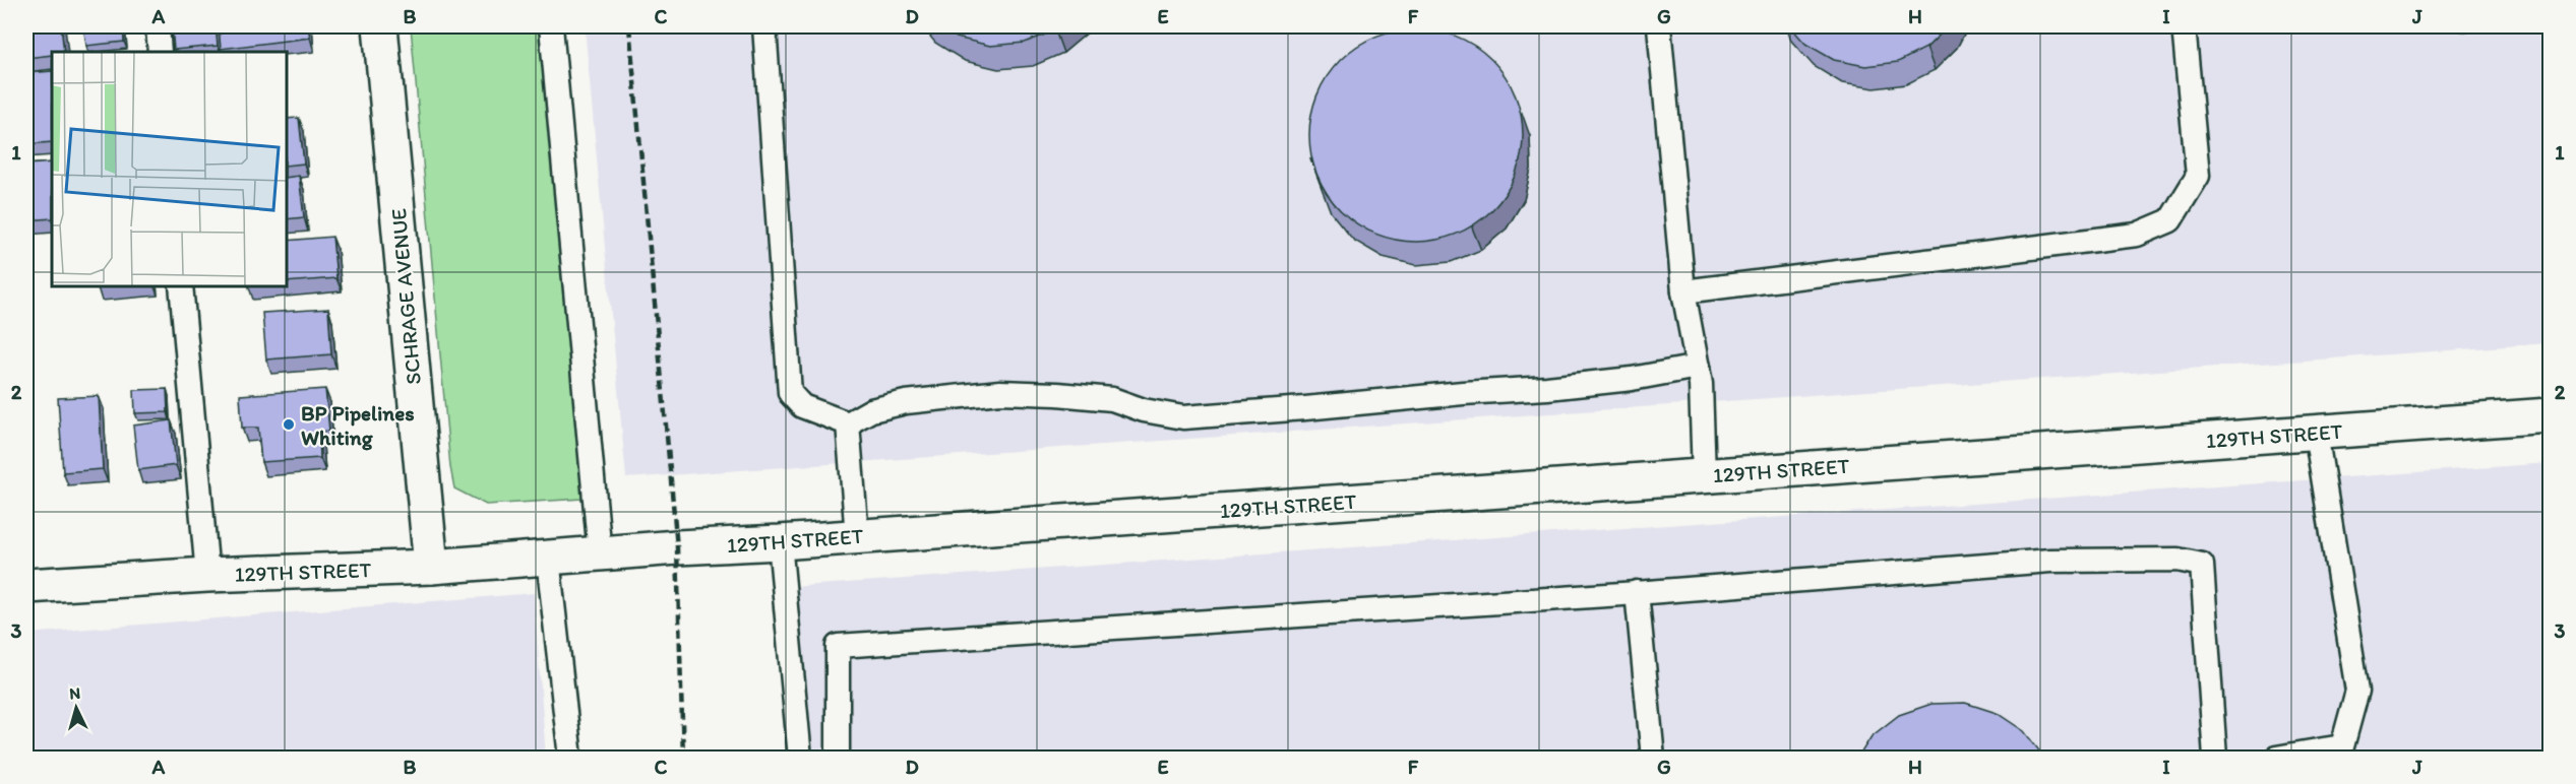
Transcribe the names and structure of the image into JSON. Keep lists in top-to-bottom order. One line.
{"streets":{"main road":["SCHRAGE AVENUE","129TH STREET"]},"crossings":[["SCHRAGE AVENUE","129TH STREET"]],"places":["BP Pipelines Whiting"],"north":"top","grid":{"columns":["A","B","C","D","E","F","G","H","I","J"],"rows":["1","2","3"]}}
